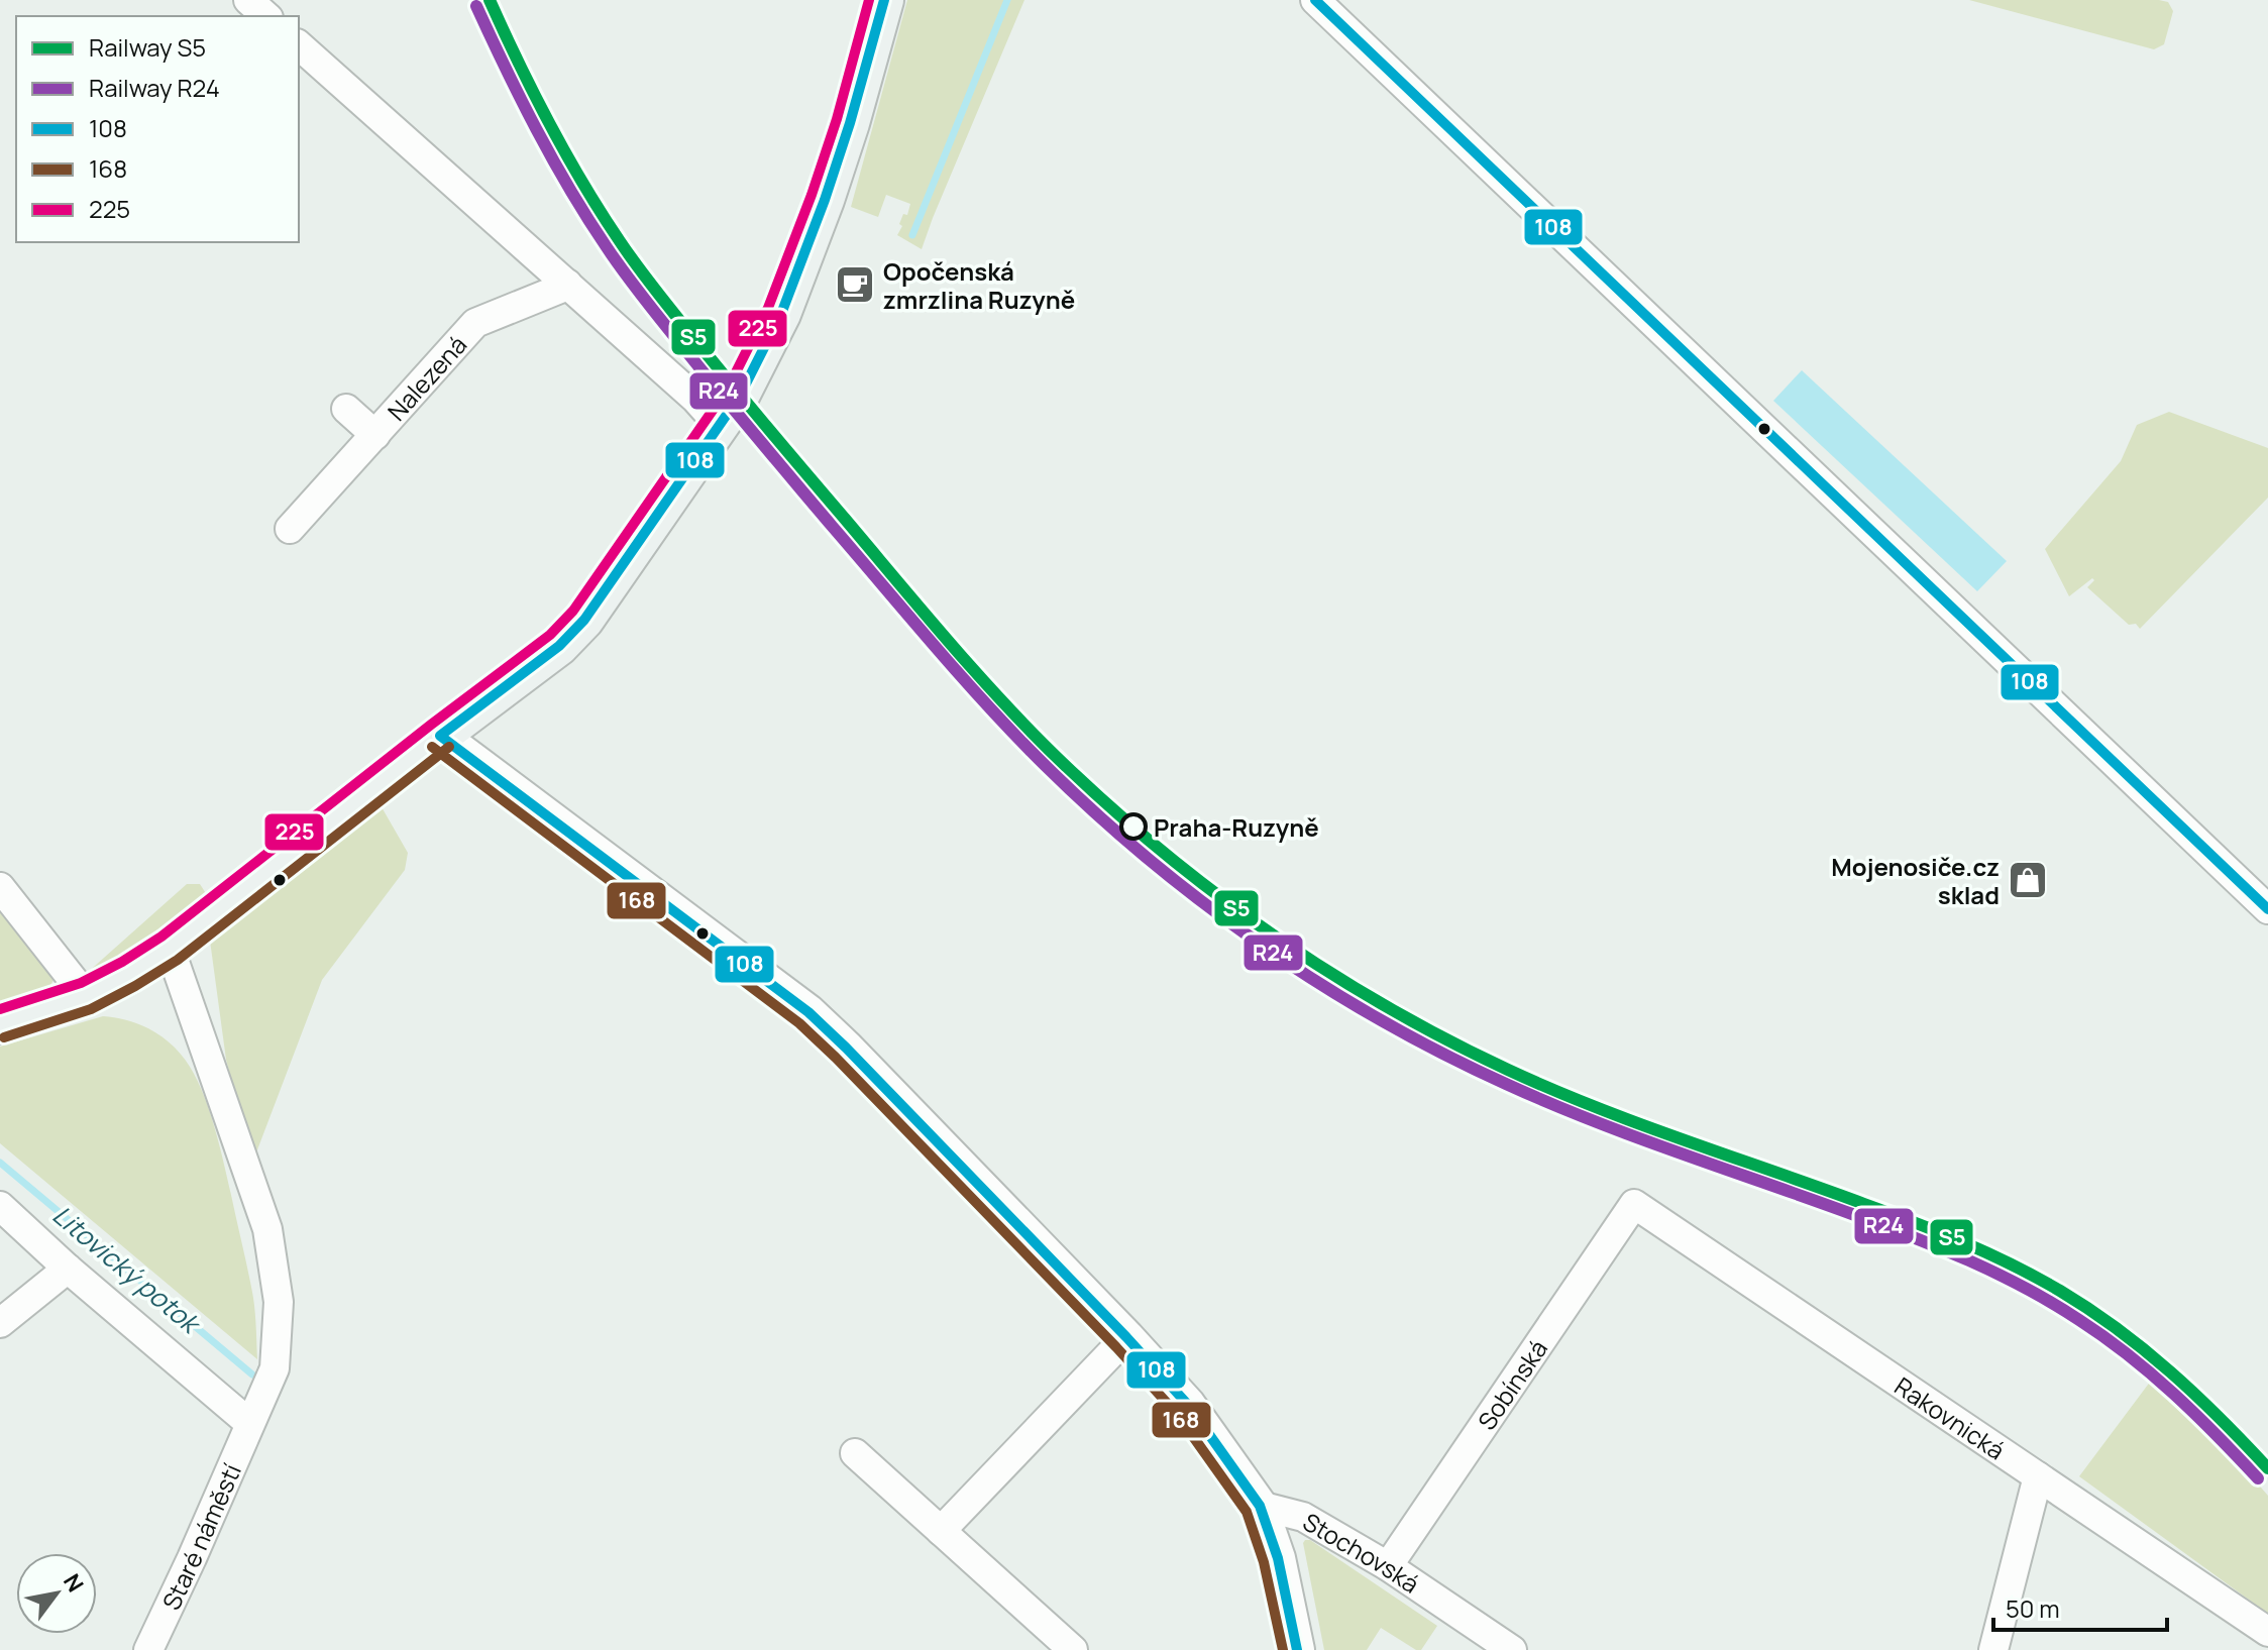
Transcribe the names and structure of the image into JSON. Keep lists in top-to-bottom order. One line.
{"streets":{"street":["Nalezená","Sobínská","Rakovnická","Staré náměstí","Stochovská"]},"crossings":[["Sobínská","Rakovnická"],["Sobínská","Stochovská"]],"water":["Litovický potok"],"places":{"cafe":["Opočenská zmrzlina Ruzyně"],"other":["Praha-Ruzyně"],"shop":["Mojenosiče.cz sklad"]},"lines":["rail line S5","transit line 108","transit line 225","rail line R24","transit line 168"],"legend":["Railway S5","Railway R24","108","168","225"],"scale_bar":"50 m","north":"top right"}
